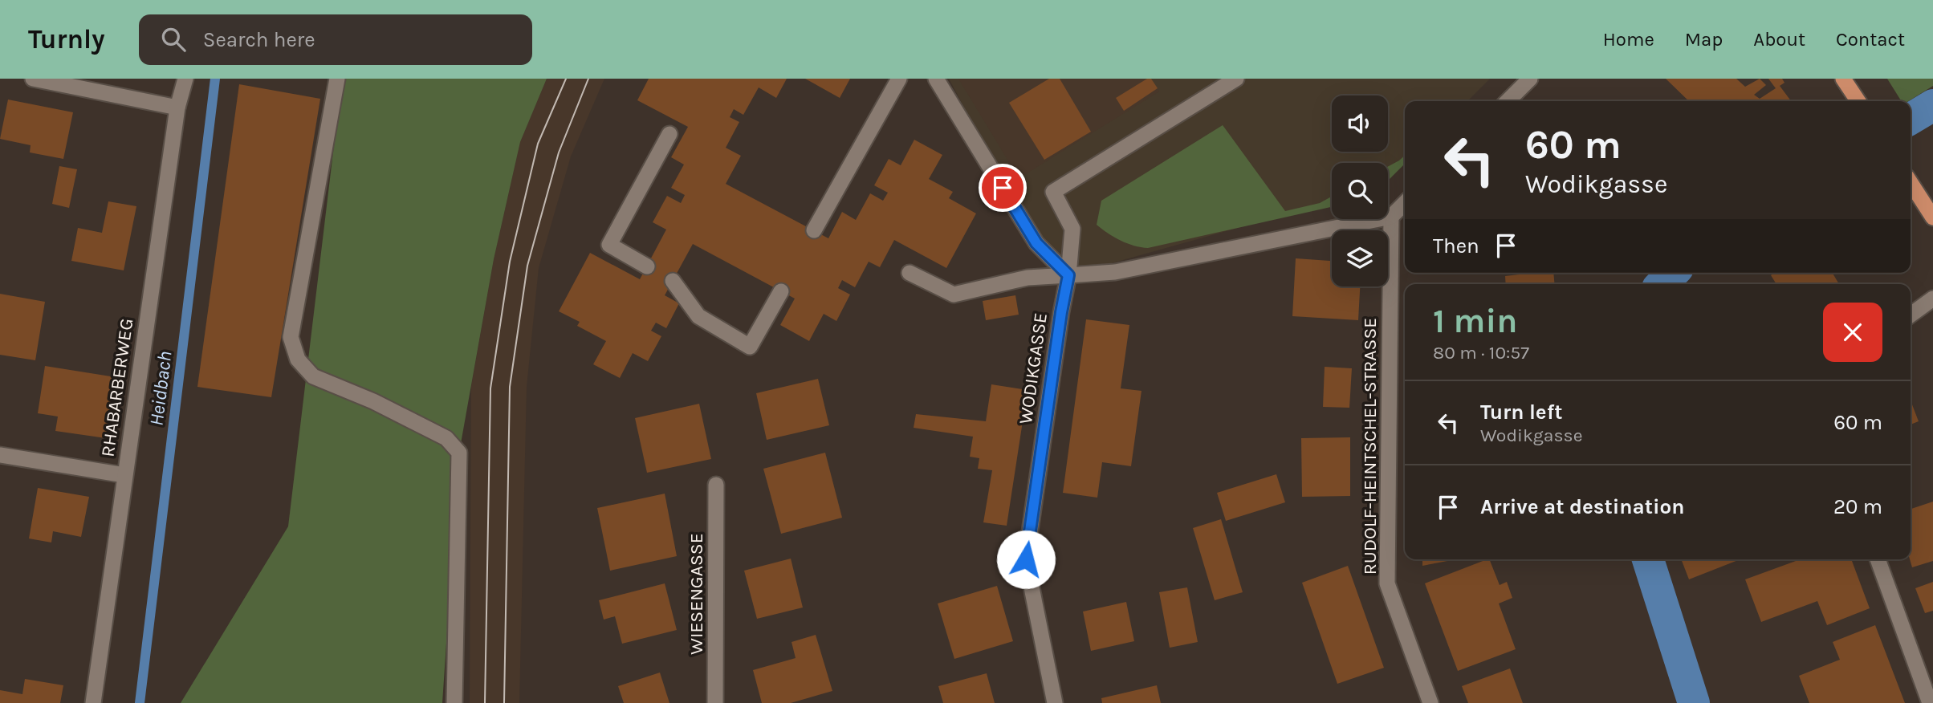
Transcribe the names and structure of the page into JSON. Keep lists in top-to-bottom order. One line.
{"streets":{"street":["WODIKGASSE","RHABARBERWEG","RUDOLF-HEINTSCHEL-STRASSE","WIESENGASSE"]},"water":["Heidbach"],"page":{"header":"Turnly","search":"Search here","nav":["Home","Map","About","Contact"],"turn":["60 m","Wodikgasse"],"then":"Then","heading":["1 min","80 m · 10:57"],"list":[{"name":"Turn left","note":"Wodikgasse","value":"60 m"},{"name":"Arrive at destination","value":"20 m"}]}}
